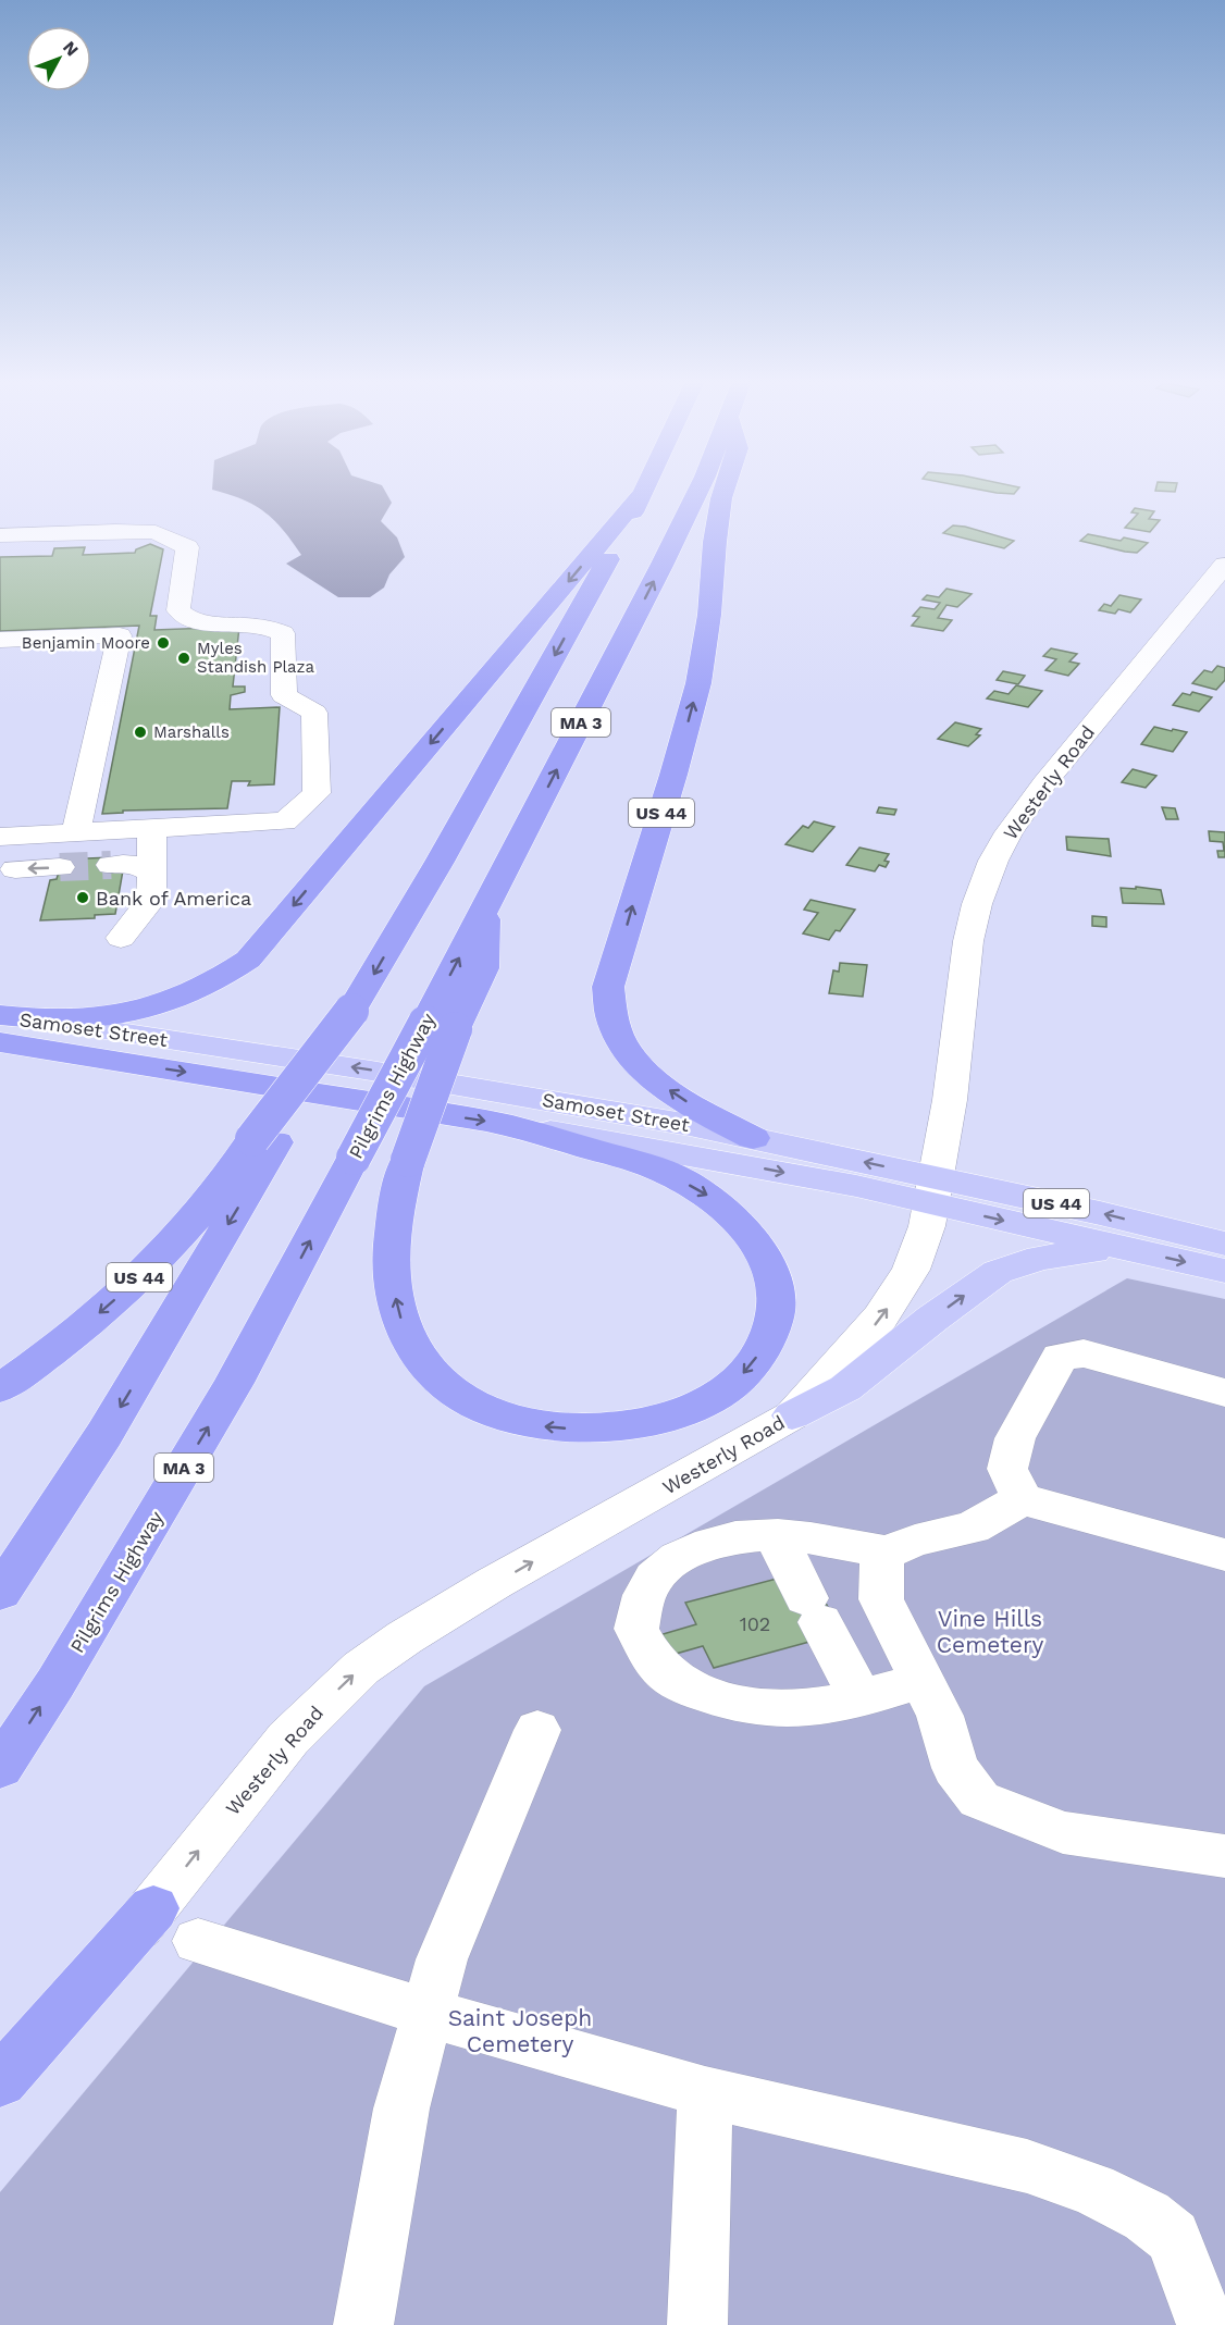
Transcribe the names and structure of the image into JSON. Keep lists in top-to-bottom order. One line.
{"streets":{"highway":["MA 3","US 44","Samoset Street","Pilgrims Highway"],"street":["Westerly Road"]},"crossings":[["MA 3","Pilgrims Highway"],["Westerly Road","Samoset Street"],["US 44","Samoset Street"]],"one_way":["Westerly Road"],"parks":["Vine Hills Cemetery","Saint Joseph Cemetery"],"places":["Benjamin Moore","Myles Standish Plaza","Marshalls","Bank of America"],"house_numbers":["102"],"north":"top right"}
